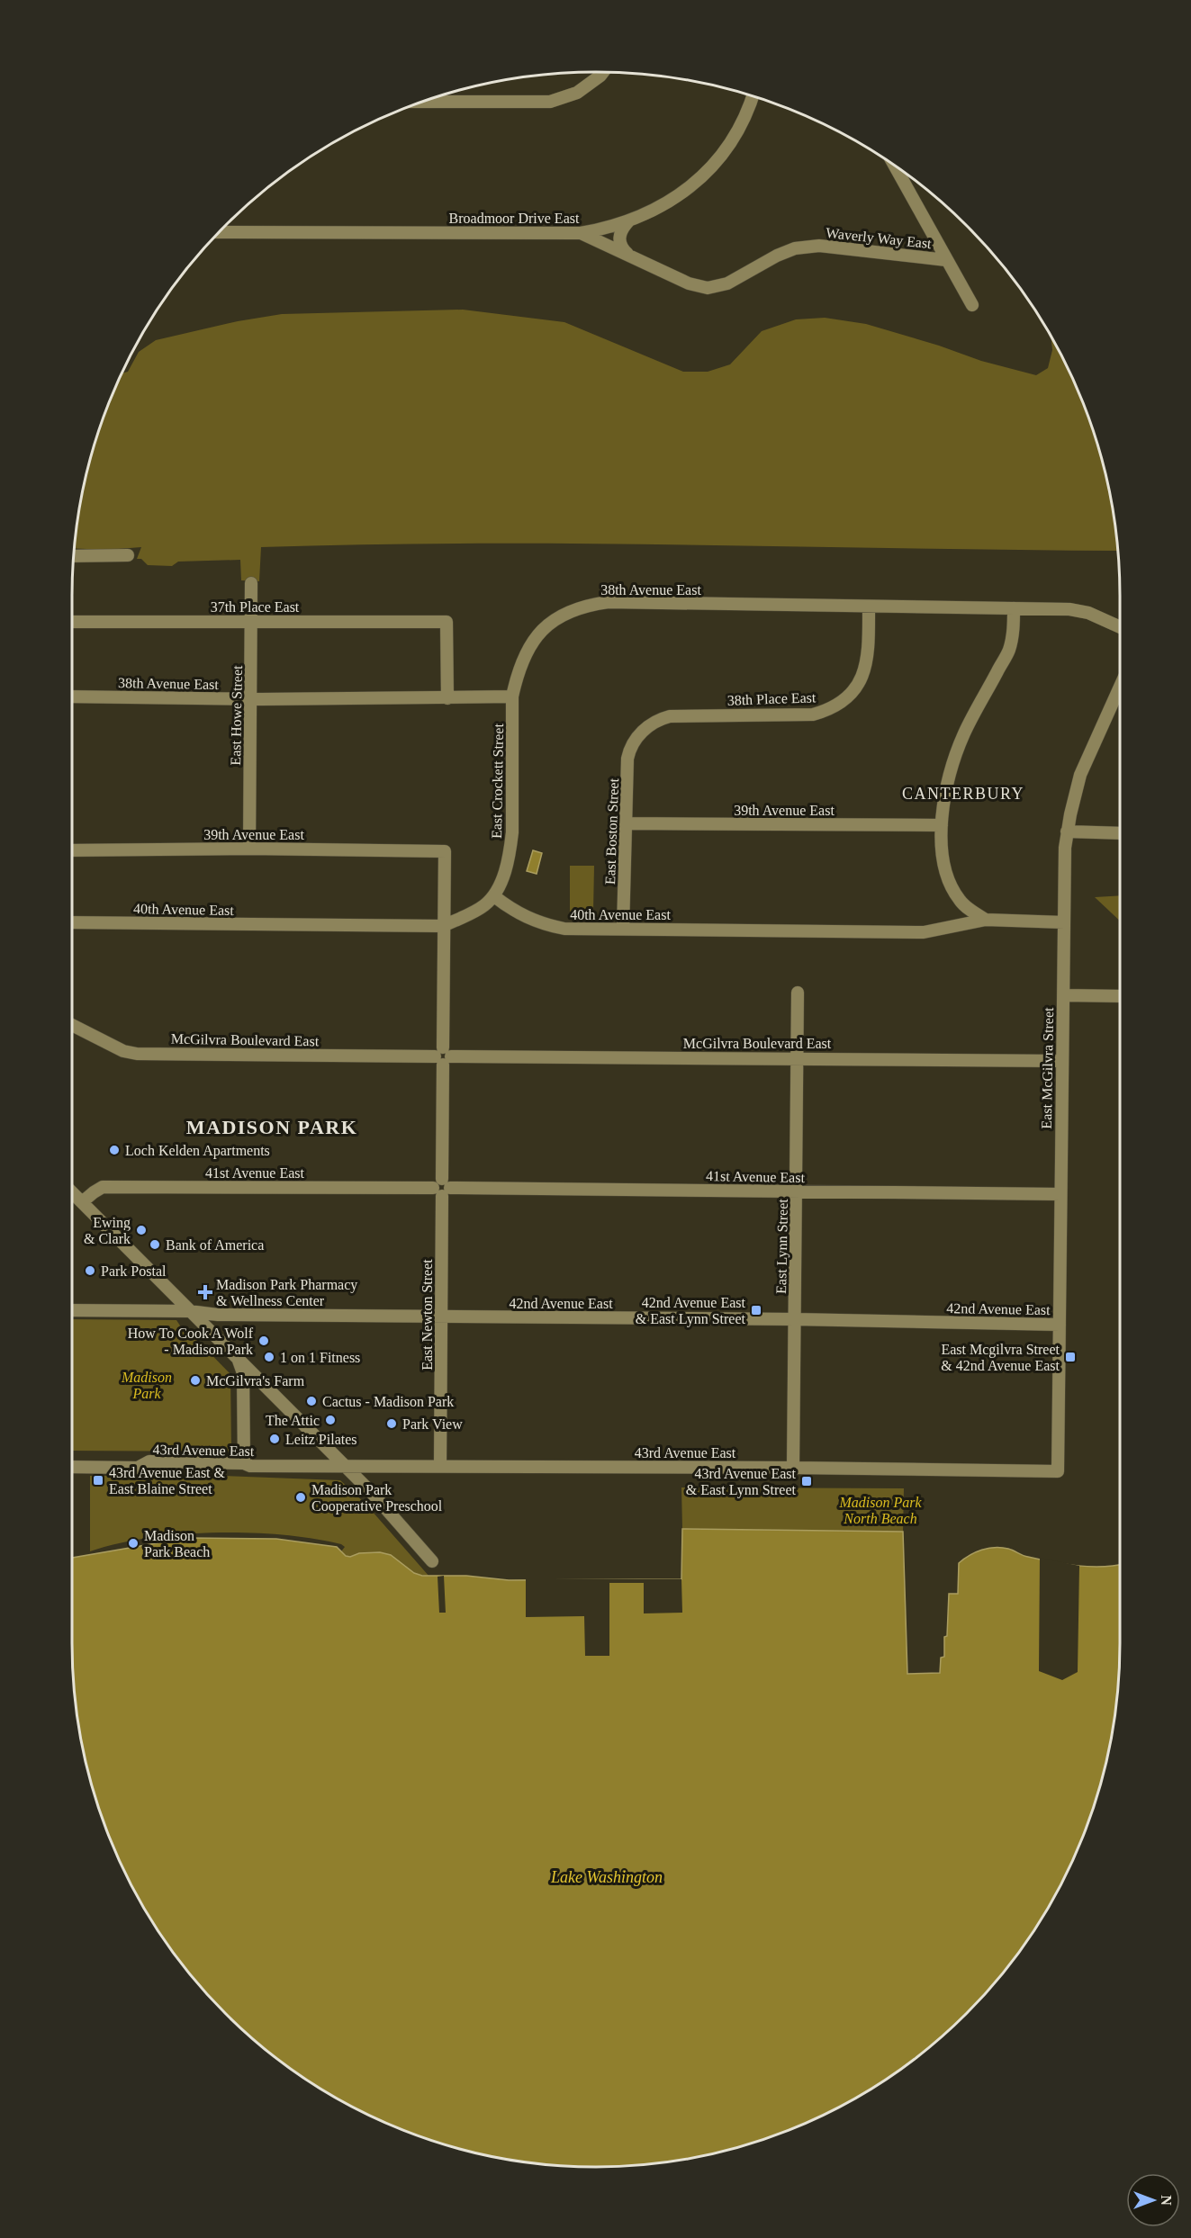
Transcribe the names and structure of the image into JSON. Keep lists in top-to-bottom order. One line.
{"streets":{"street":["Broadmoor Drive East","Waverly Way East","38th Avenue East","37th Place East","38th Place East","East Howe Street","East Crockett Street","39th Avenue East","East Boston Street","40th Avenue East","McGilvra Boulevard East","East McGilvra Street","41st Avenue East","East Lynn Street","42nd Avenue East","East Newton Street","43rd Avenue East"]},"crossings":[["Broadmoor Drive East","Waverly Way East"],["38th Avenue East","37th Place East"],["38th Avenue East","38th Place East"],["38th Avenue East","East Howe Street"],["38th Avenue East","East Crockett Street"],["37th Place East","East Howe Street"],["38th Place East","East Boston Street"],["East Howe Street","39th Avenue East"],["East Crockett Street","40th Avenue East"],["39th Avenue East","East Boston Street"],["39th Avenue East","East Newton Street"],["East Boston Street","40th Avenue East"],["40th Avenue East","East McGilvra Street"],["40th Avenue East","East Newton Street"],["McGilvra Boulevard East","East McGilvra Street"],["McGilvra Boulevard East","East Lynn Street"],["McGilvra Boulevard East","East Newton Street"],["East McGilvra Street","41st Avenue East"],["East McGilvra Street","42nd Avenue East"],["East McGilvra Street","43rd Avenue East"],["41st Avenue East","East Lynn Street"],["41st Avenue East","East Newton Street"],["East Lynn Street","42nd Avenue East"],["East Lynn Street","43rd Avenue East"],["42nd Avenue East","East Newton Street"],["East Newton Street","43rd Avenue East"]],"districts":["CANTERBURY","MADISON PARK"],"water":["Lake Washington"],"parks":["Madison Park","Madison Park North Beach"],"places":{"other":["Loch Kelden Apartments","Ewing & Clark","Bank of America","Park Postal","How To Cook A Wolf - Madison Park","1 on 1 Fitness","McGilvra's Farm","Cactus - Madison Park","The Attic","Park View","Leitz Pilates","Madison Park Cooperative Preschool","Madison Park Beach"],"health":["Madison Park Pharmacy & Wellness Center"],"transit":["42nd Avenue East & East Lynn Street","East Mcgilvra Street & 42nd Avenue East","43rd Avenue East & East Blaine Street","43rd Avenue East & East Lynn Street"]},"north":"right"}
